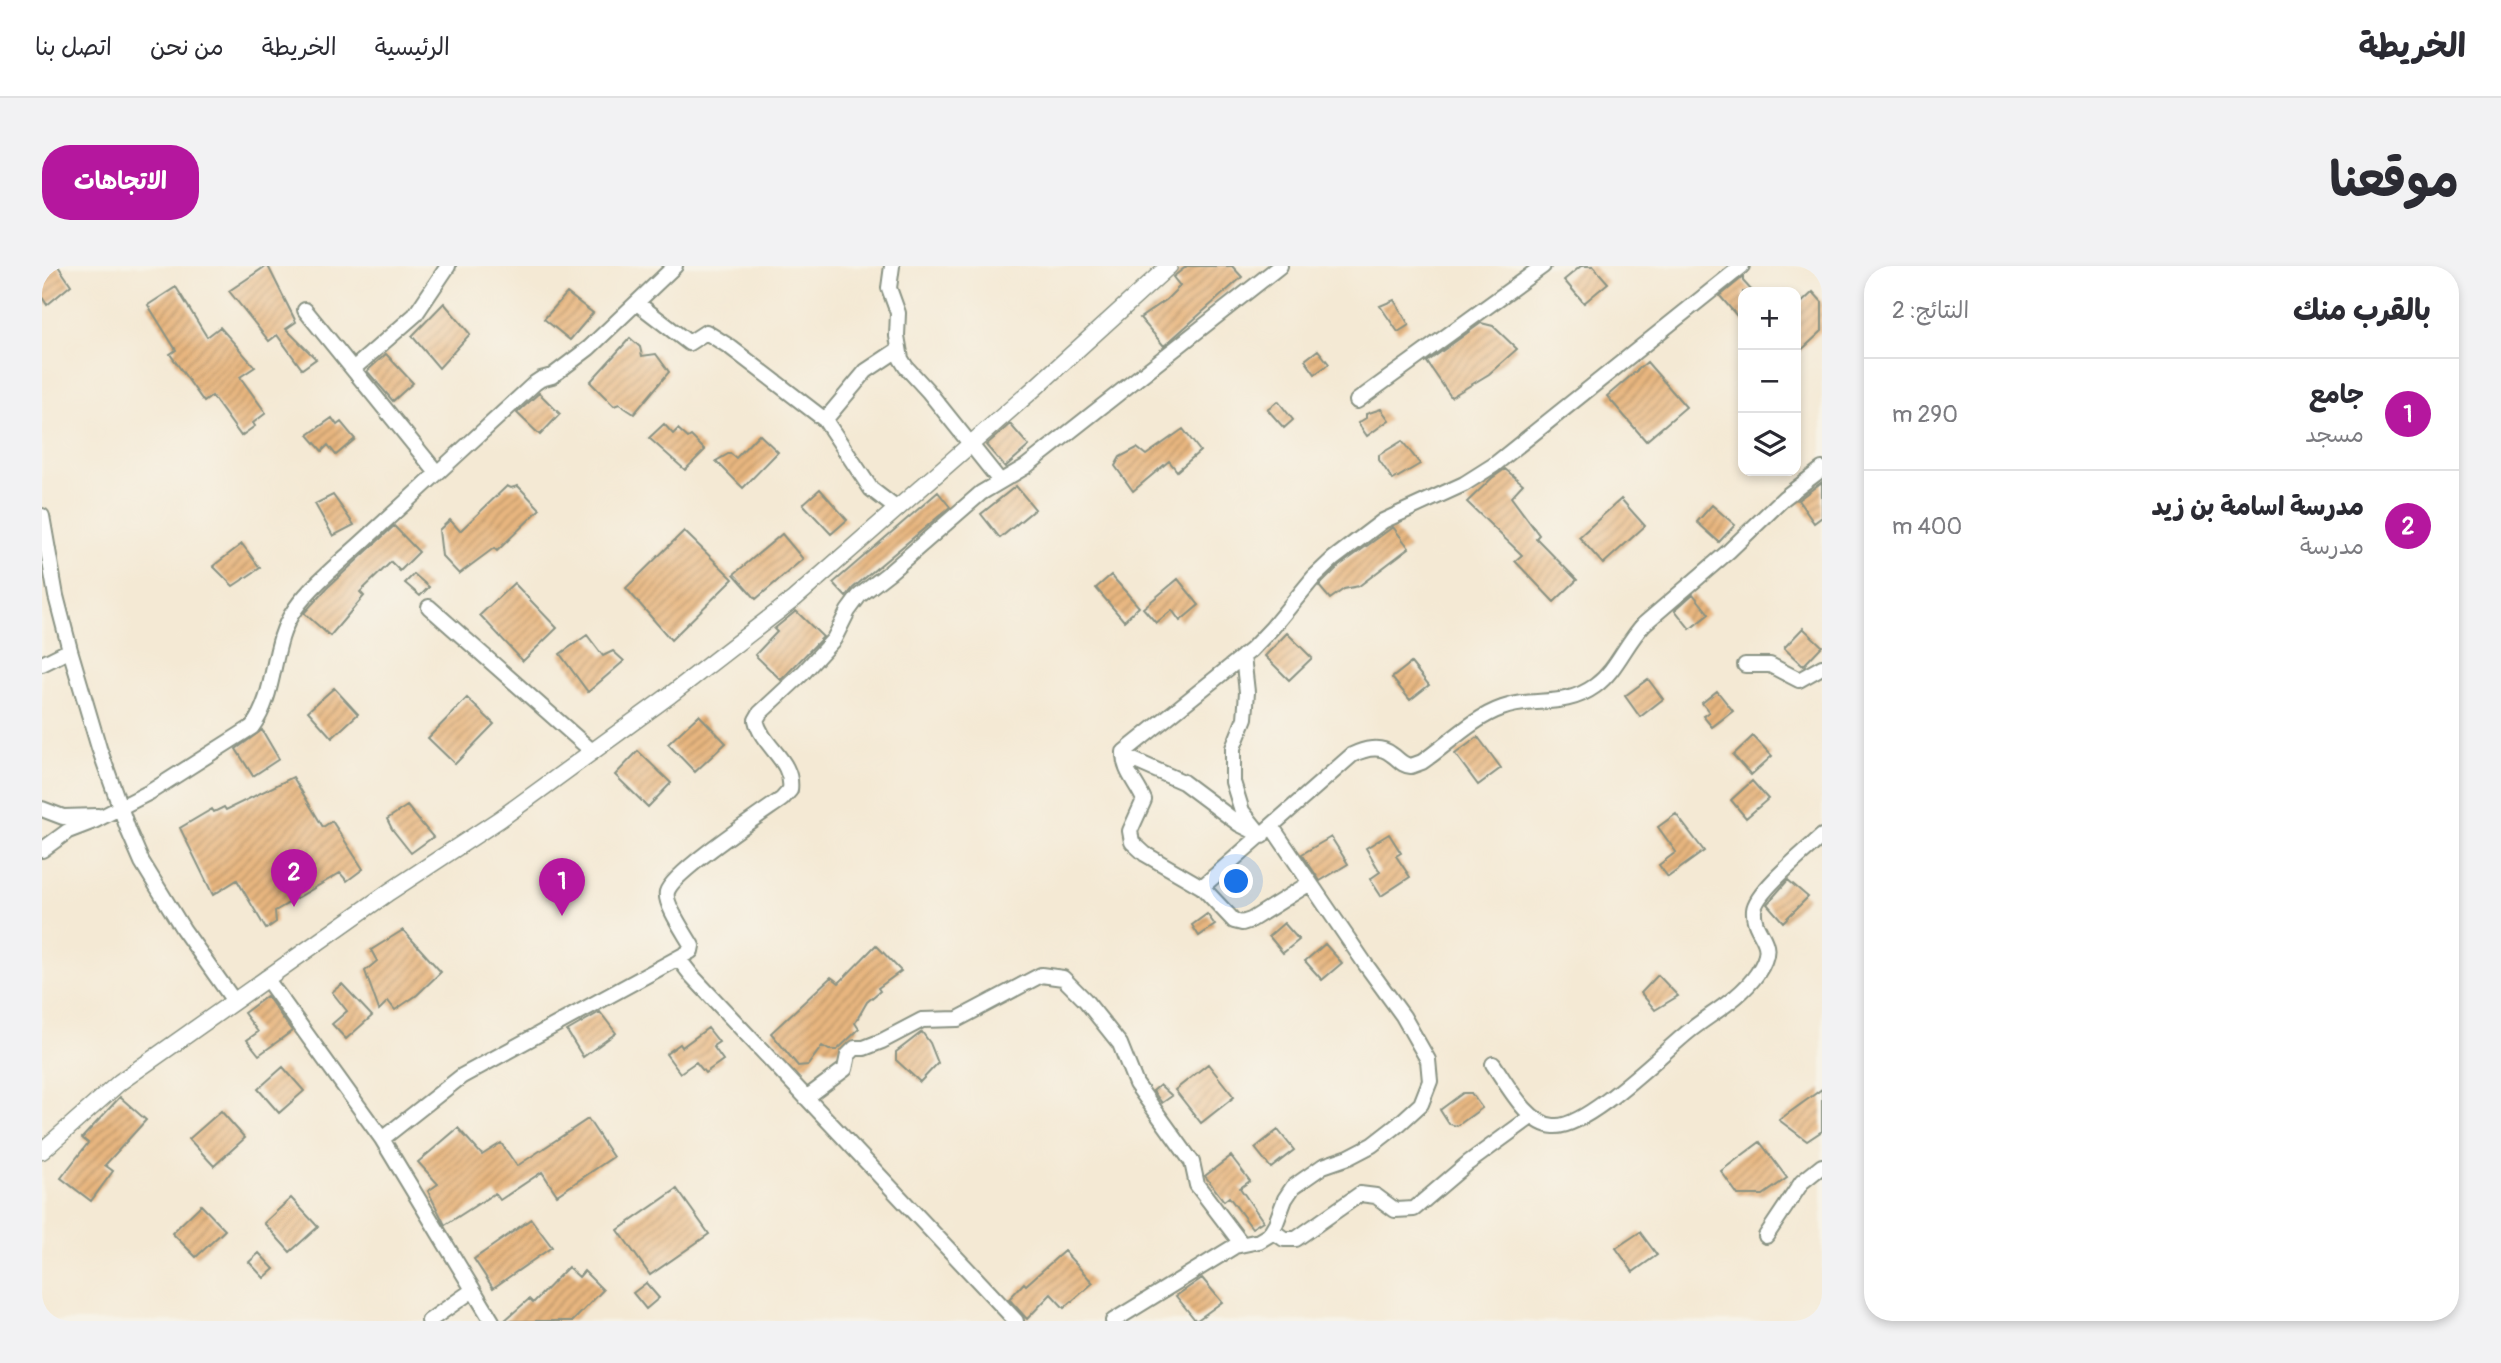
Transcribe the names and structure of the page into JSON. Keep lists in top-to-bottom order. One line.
{"page":{"header":"الخريطة","nav":["الرئيسية","الخريطة","من نحن","اتصل بنا"],"title":"موقعنا","buttons":"الاتجاهات","heading":["بالقرب منك","النتائج: 2"],"map_buttons":["+","−"],"list":[{"mark":"1","name":"جامع","note":"مسجد","value":"290 m"},{"mark":"2","name":"مدرسة اسامة بن زيد","note":"مدرسة","value":"400 m"}],"pins":["2","1"]}}
